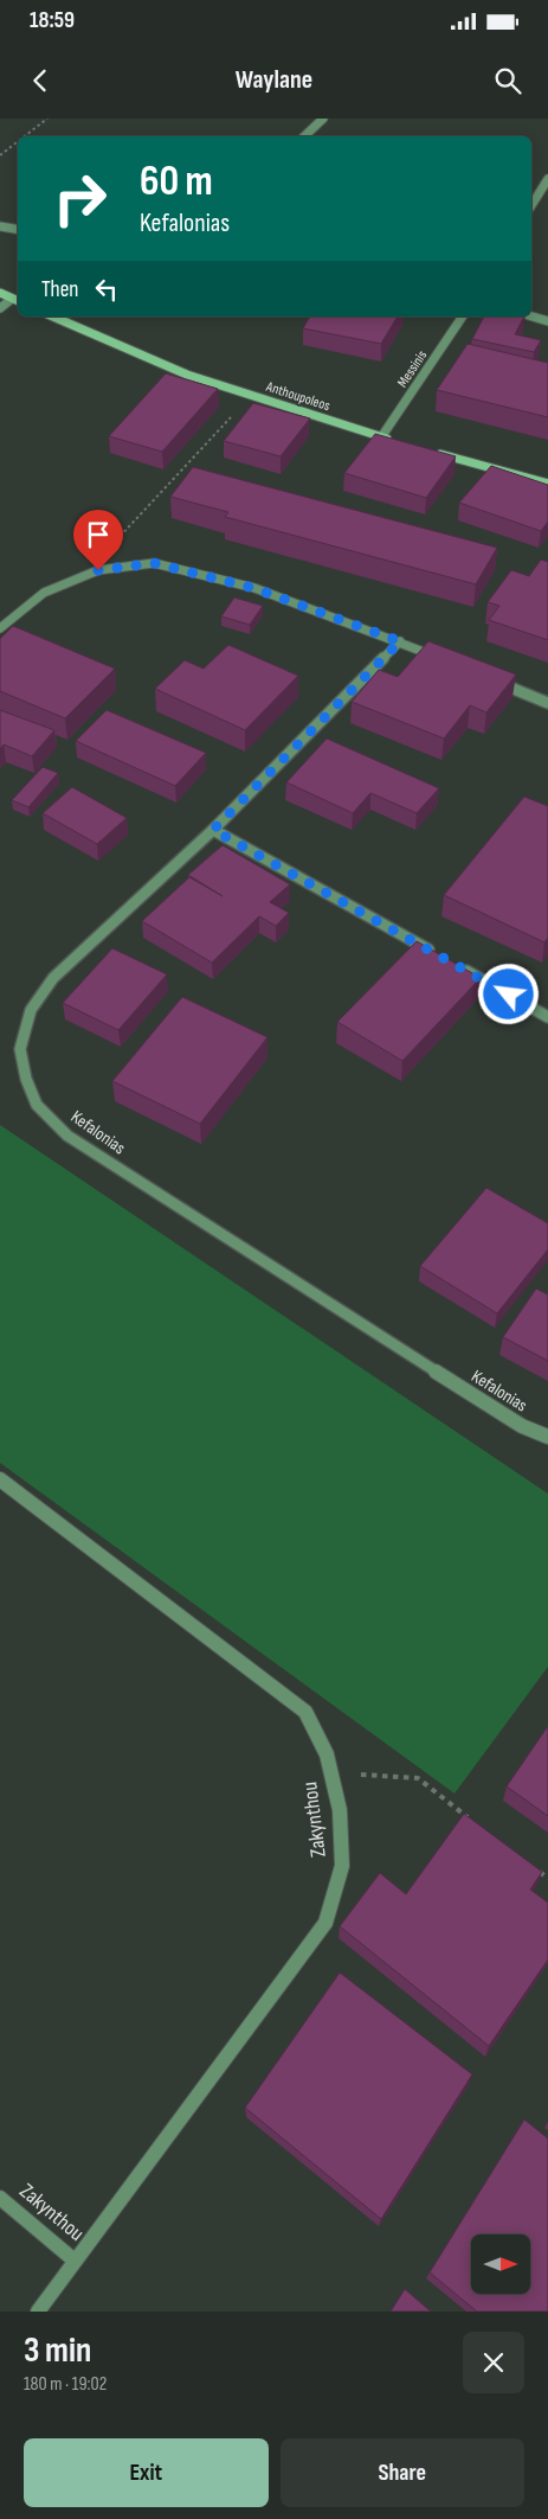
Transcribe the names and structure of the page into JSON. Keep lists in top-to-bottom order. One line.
{"streets":{"street":["Messinis","Anthoupoleos","Kefalonias","Zakynthou"]},"crossings":[["Messinis","Anthoupoleos"]],"north":"right","page":{"status":"18:59","header":"Waylane","turn":["60 m","Kefalonias"],"then":"Then","heading":["3 min","180 m · 19:02"],"buttons":["Exit","Share"]}}
